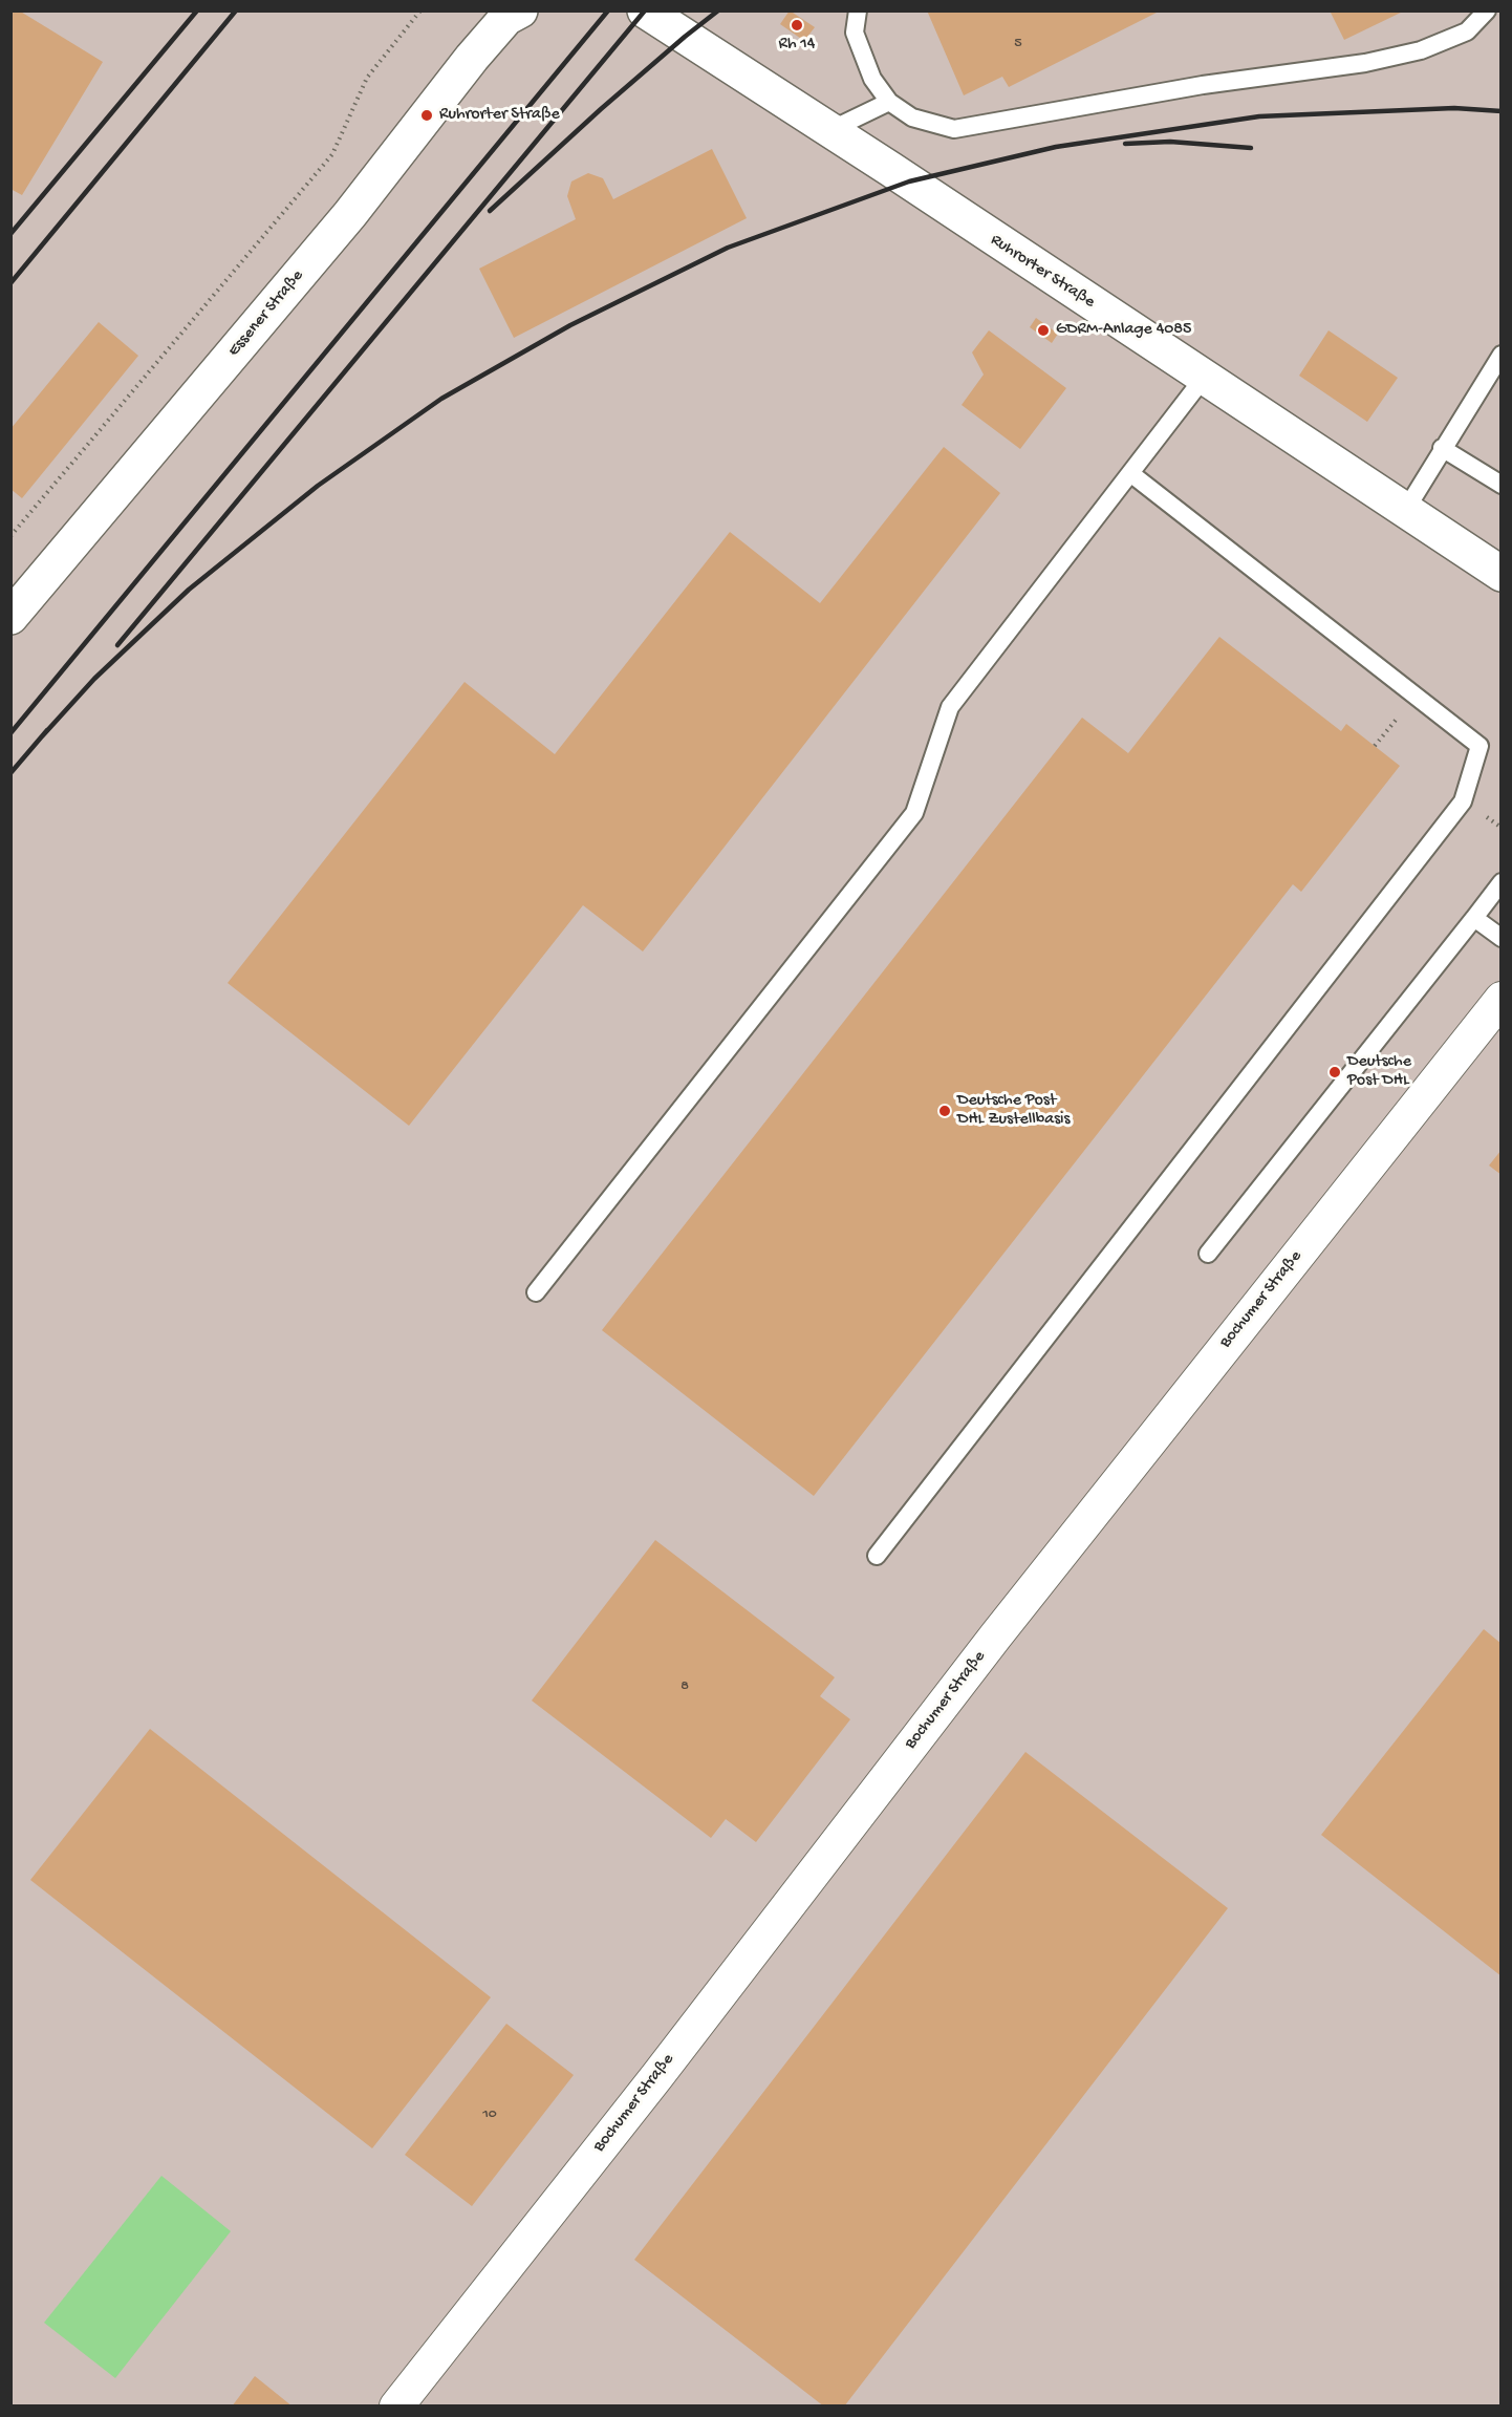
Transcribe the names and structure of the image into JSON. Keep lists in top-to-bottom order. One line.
{"streets":{"street":["Ruhrorter Straße","Essener Straße","Bochumer Straße"]},"places":["Rh 14","Ruhrorter Straße","GDRM-Anlage 4085","Deutsche Post DHL","Deutsche Post DHL Zustellbasis"],"house_numbers":["5","8","10"]}
